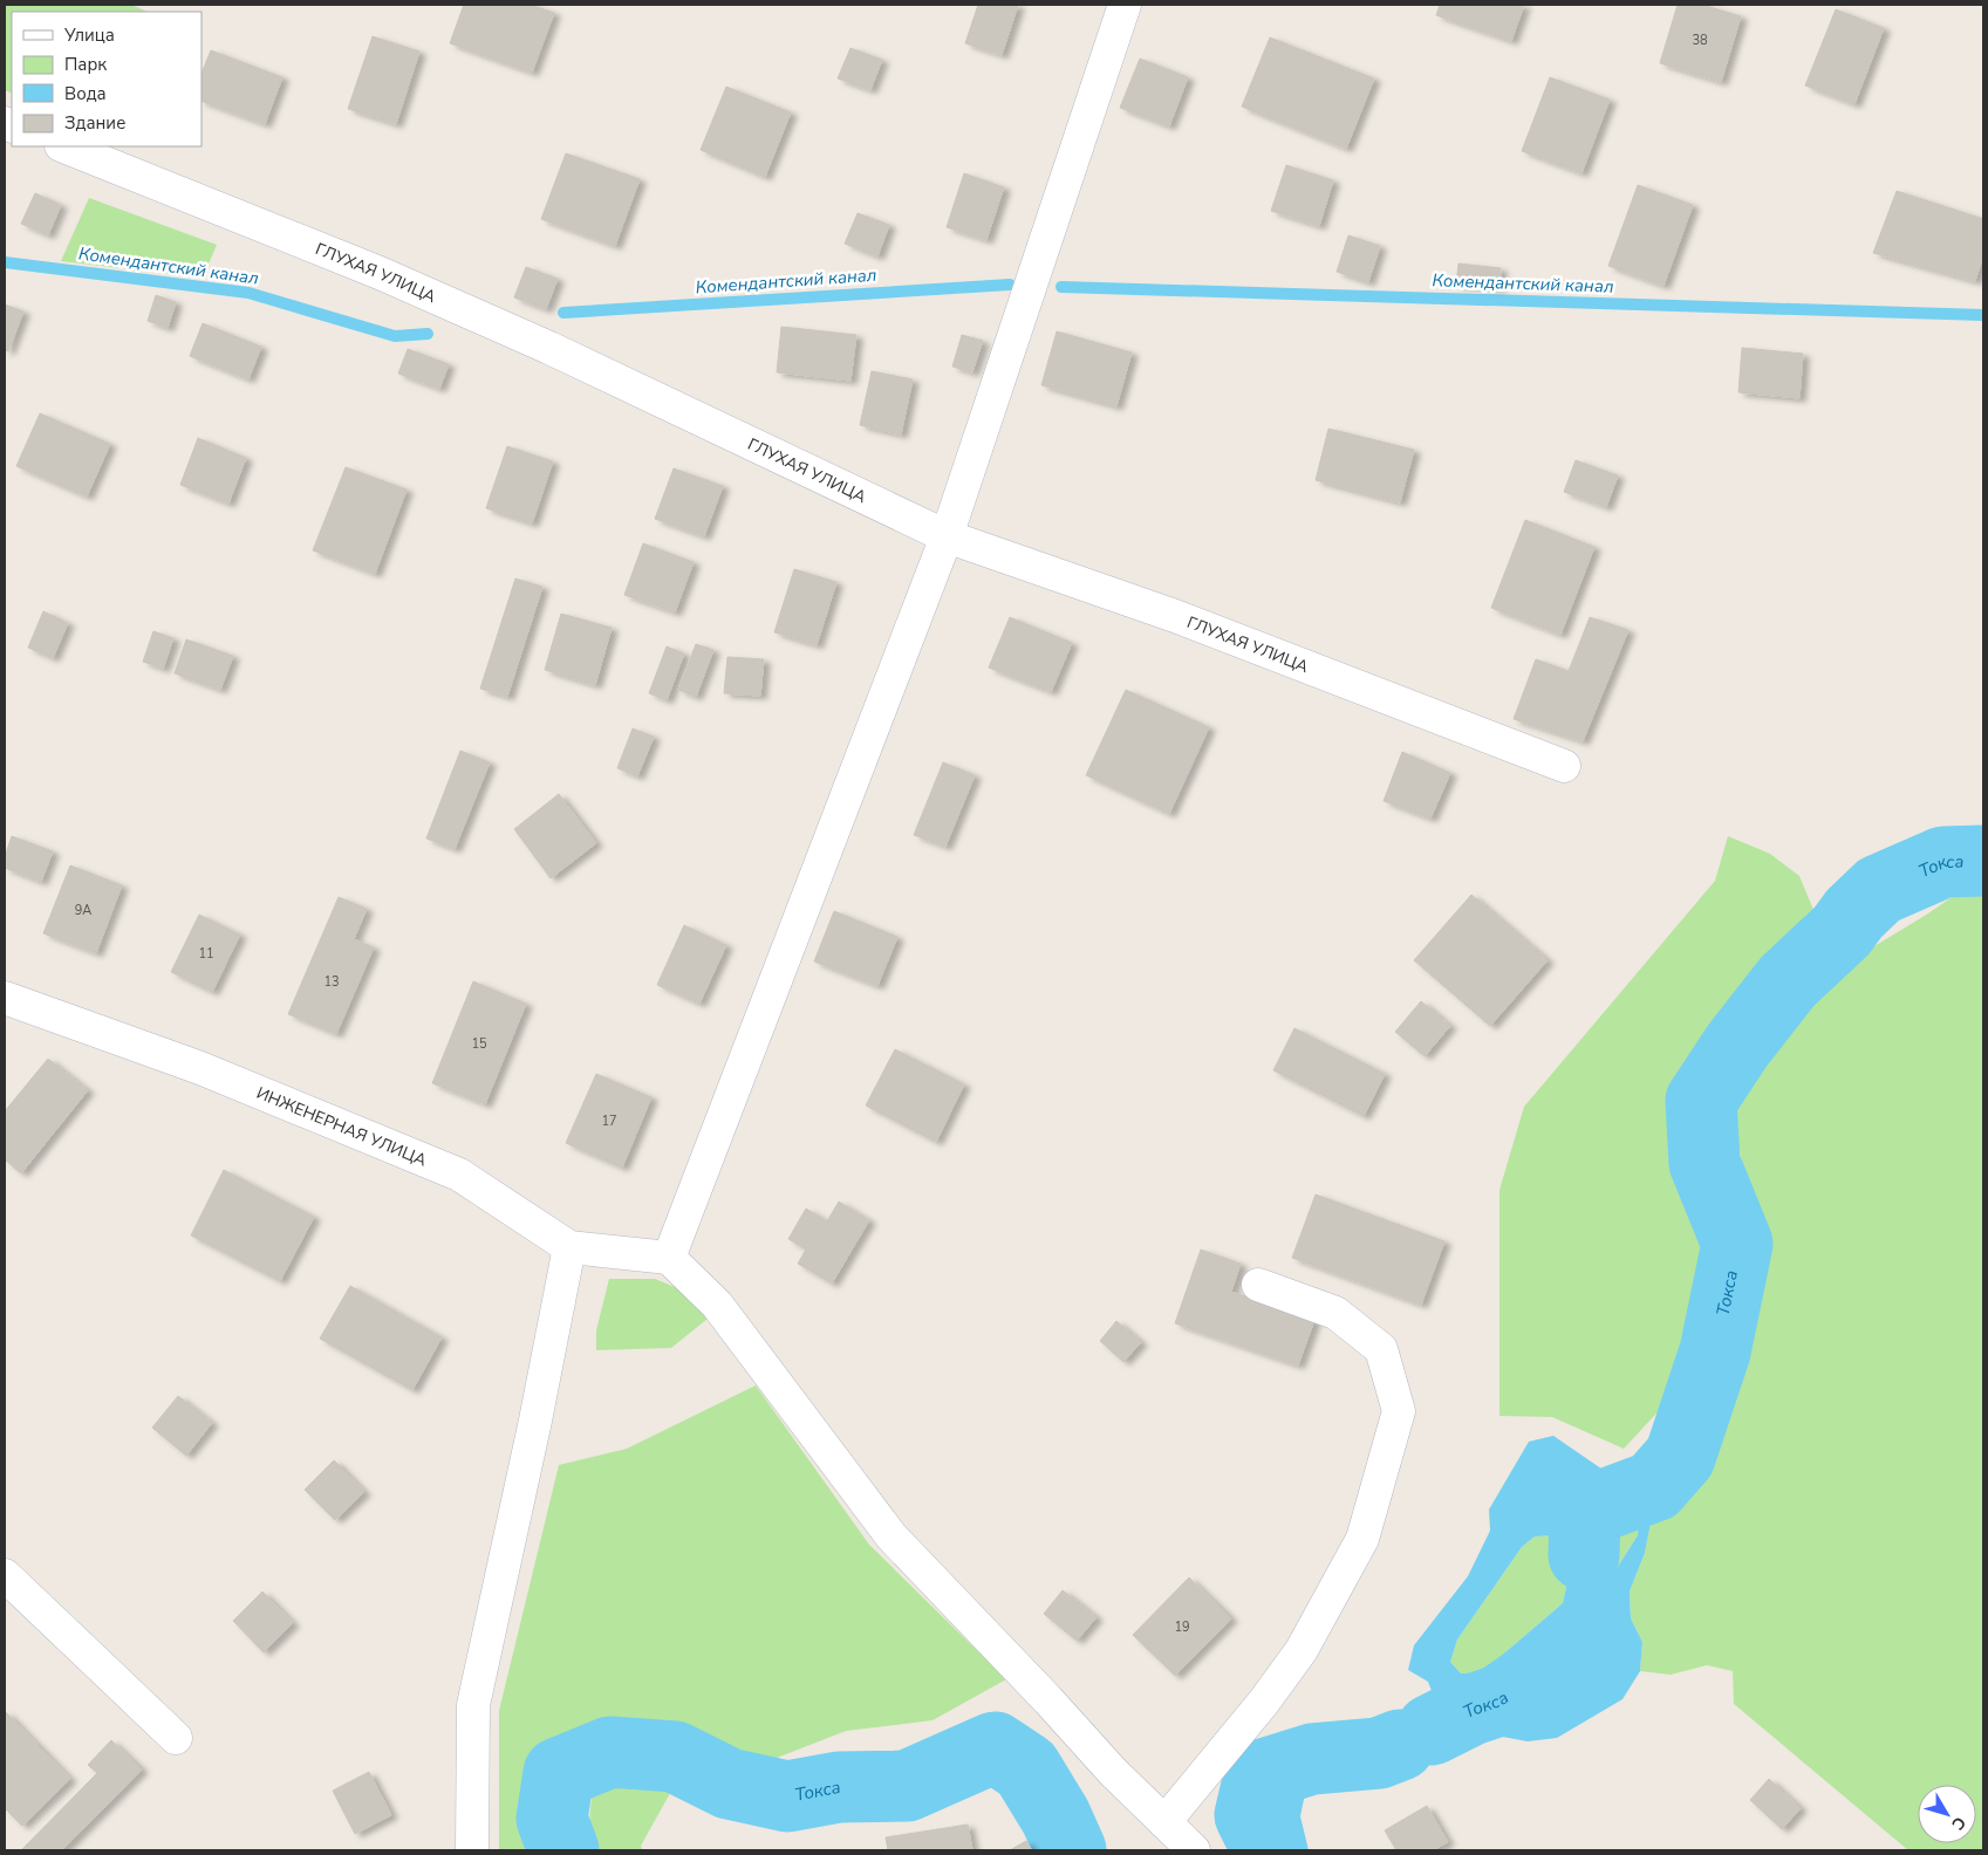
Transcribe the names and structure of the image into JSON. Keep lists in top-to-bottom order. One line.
{"streets":{"street":["ГЛУХАЯ УЛИЦА","ИНЖЕНЕРНАЯ УЛИЦА"]},"water":["Комендантский канал","Токса"],"house_numbers":["38","9А","11","13","15","17","19"],"legend":["Улица","Парк","Вода","Здание"],"north":"bottom right"}
